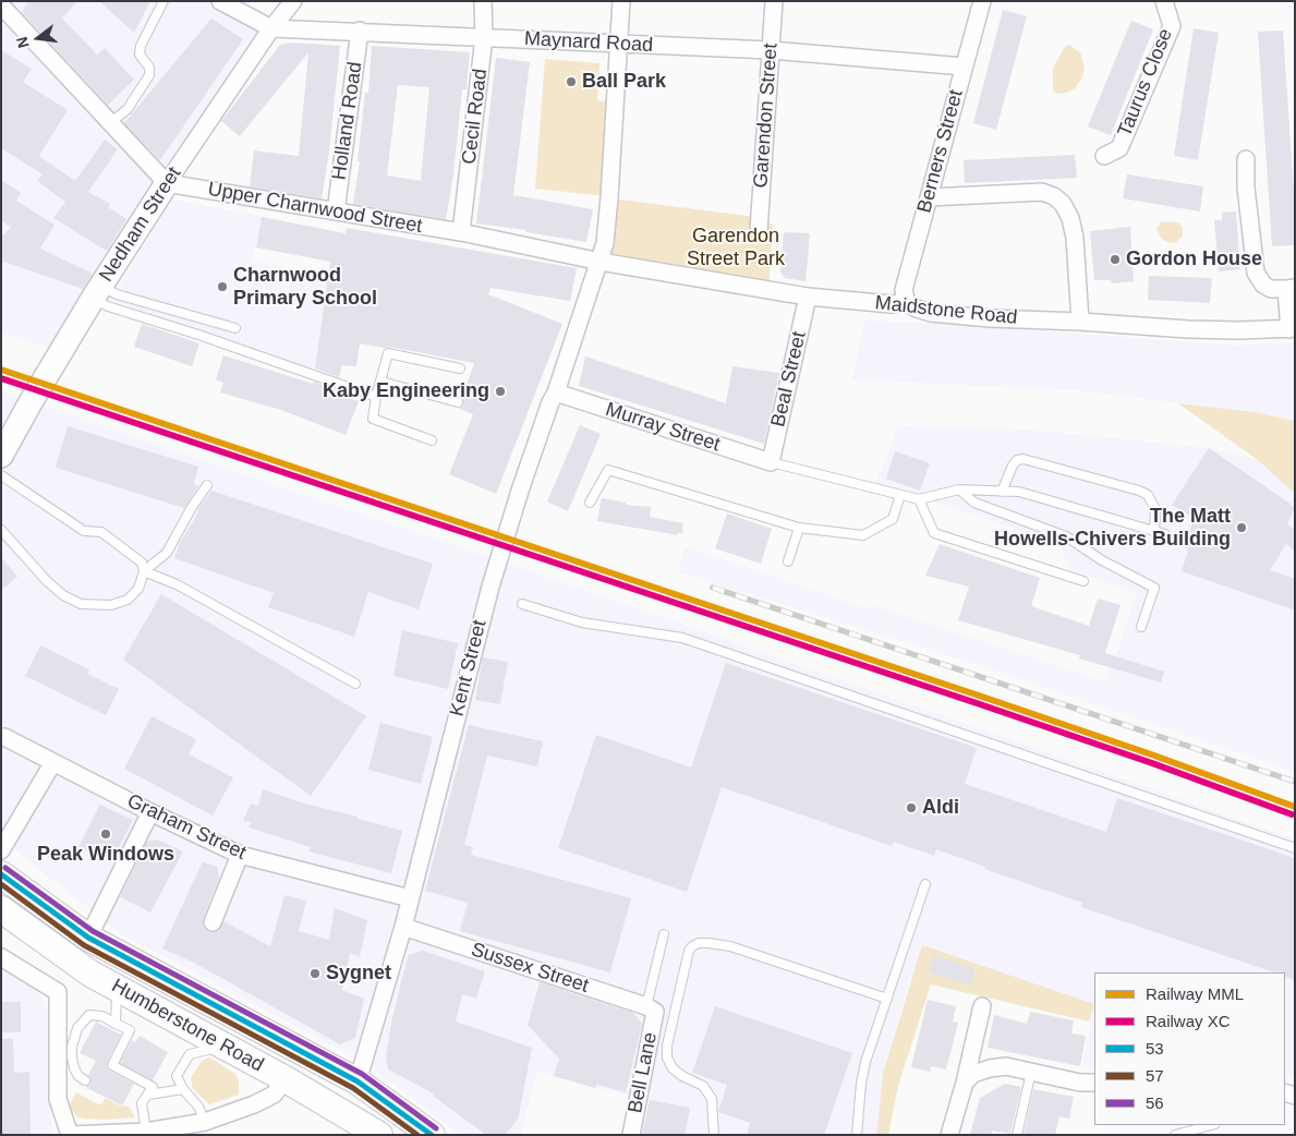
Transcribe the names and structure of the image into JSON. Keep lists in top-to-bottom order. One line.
{"streets":{"main road":["Humberstone Road"],"street":["Maynard Road","Taurus Close","Garendon Street","Cecil Road","Holland Road","Berners Street","Upper Charnwood Street","Nedham Street","Maidstone Road","Beal Street","Murray Street","Kent Street","Graham Street","Sussex Street","Bell Lane"]},"crossings":[["Maynard Road","Garendon Street"],["Maynard Road","Cecil Road"],["Maynard Road","Holland Road"],["Maynard Road","Berners Street"],["Maynard Road","Nedham Street"],["Maynard Road","Kent Street"],["Cecil Road","Upper Charnwood Street"],["Holland Road","Upper Charnwood Street"],["Berners Street","Maidstone Road"],["Upper Charnwood Street","Nedham Street"],["Upper Charnwood Street","Maidstone Road"],["Upper Charnwood Street","Kent Street"],["Maidstone Road","Beal Street"],["Maidstone Road","Kent Street"],["Beal Street","Murray Street"],["Murray Street","Kent Street"],["Kent Street","Graham Street"],["Kent Street","Sussex Street"],["Kent Street","Humberstone Road"],["Sussex Street","Bell Lane"]],"parks":["Garendon Street Park"],"places":["Ball Park","Gordon House","Charnwood Primary School","Kaby Engineering","The Matt Howells-Chivers Building","Aldi","Peak Windows","Sygnet"],"lines":["rail line MML","rail line XC","transit line 56","transit line 53","transit line 57"],"legend":["Railway MML","Railway XC","53","57","56"],"north":"left"}
